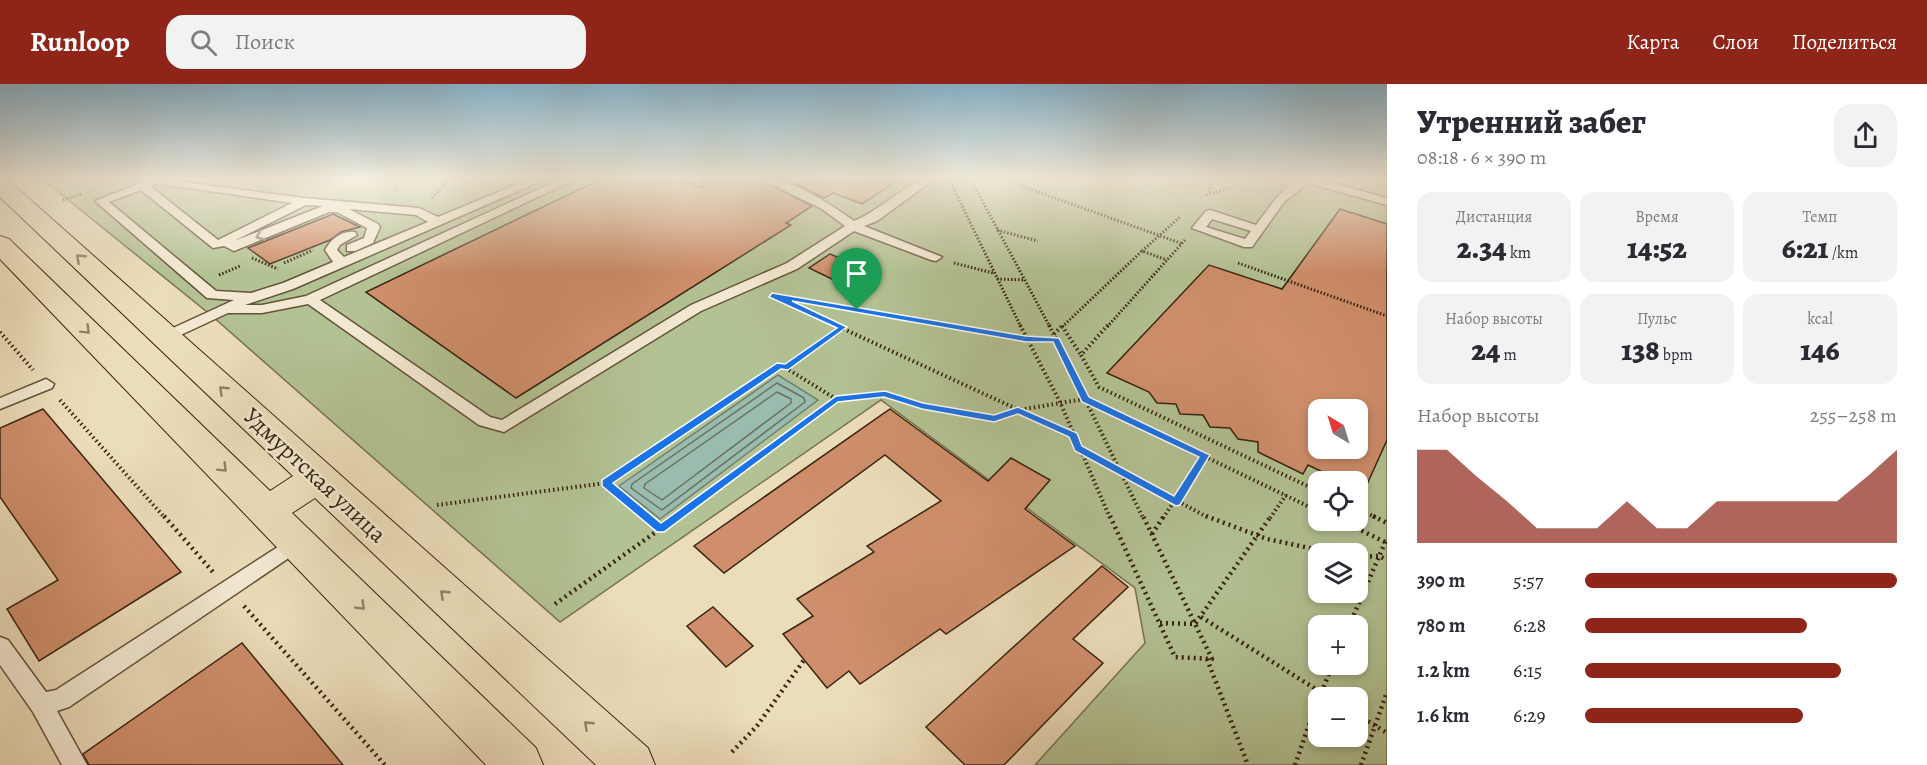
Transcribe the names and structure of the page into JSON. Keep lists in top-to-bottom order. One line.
{"streets":{"main road":["Удмуртская улица"]},"north":"top left","page":{"header":"Runloop","search":"Поиск","nav":["Карта","Слои","Поделиться"],"heading":["Утренний забег","08:18 · 6 × 390 m"],"stats":[["Дистанция","2.34 km"],["Время","14:52"],["Темп","6:21 /km"],["Набор высоты","24 m"],["Пульс","138 bpm"],["kcal","146"]],"chart":["Набор высоты","255–258 m"],"map_buttons":["+","−"],"list":[{"name":"390 m","note":"5:57"},{"name":"780 m","note":"6:28"},{"name":"1.2 km","note":"6:15"},{"name":"1.6 km","note":"6:29"}]}}
